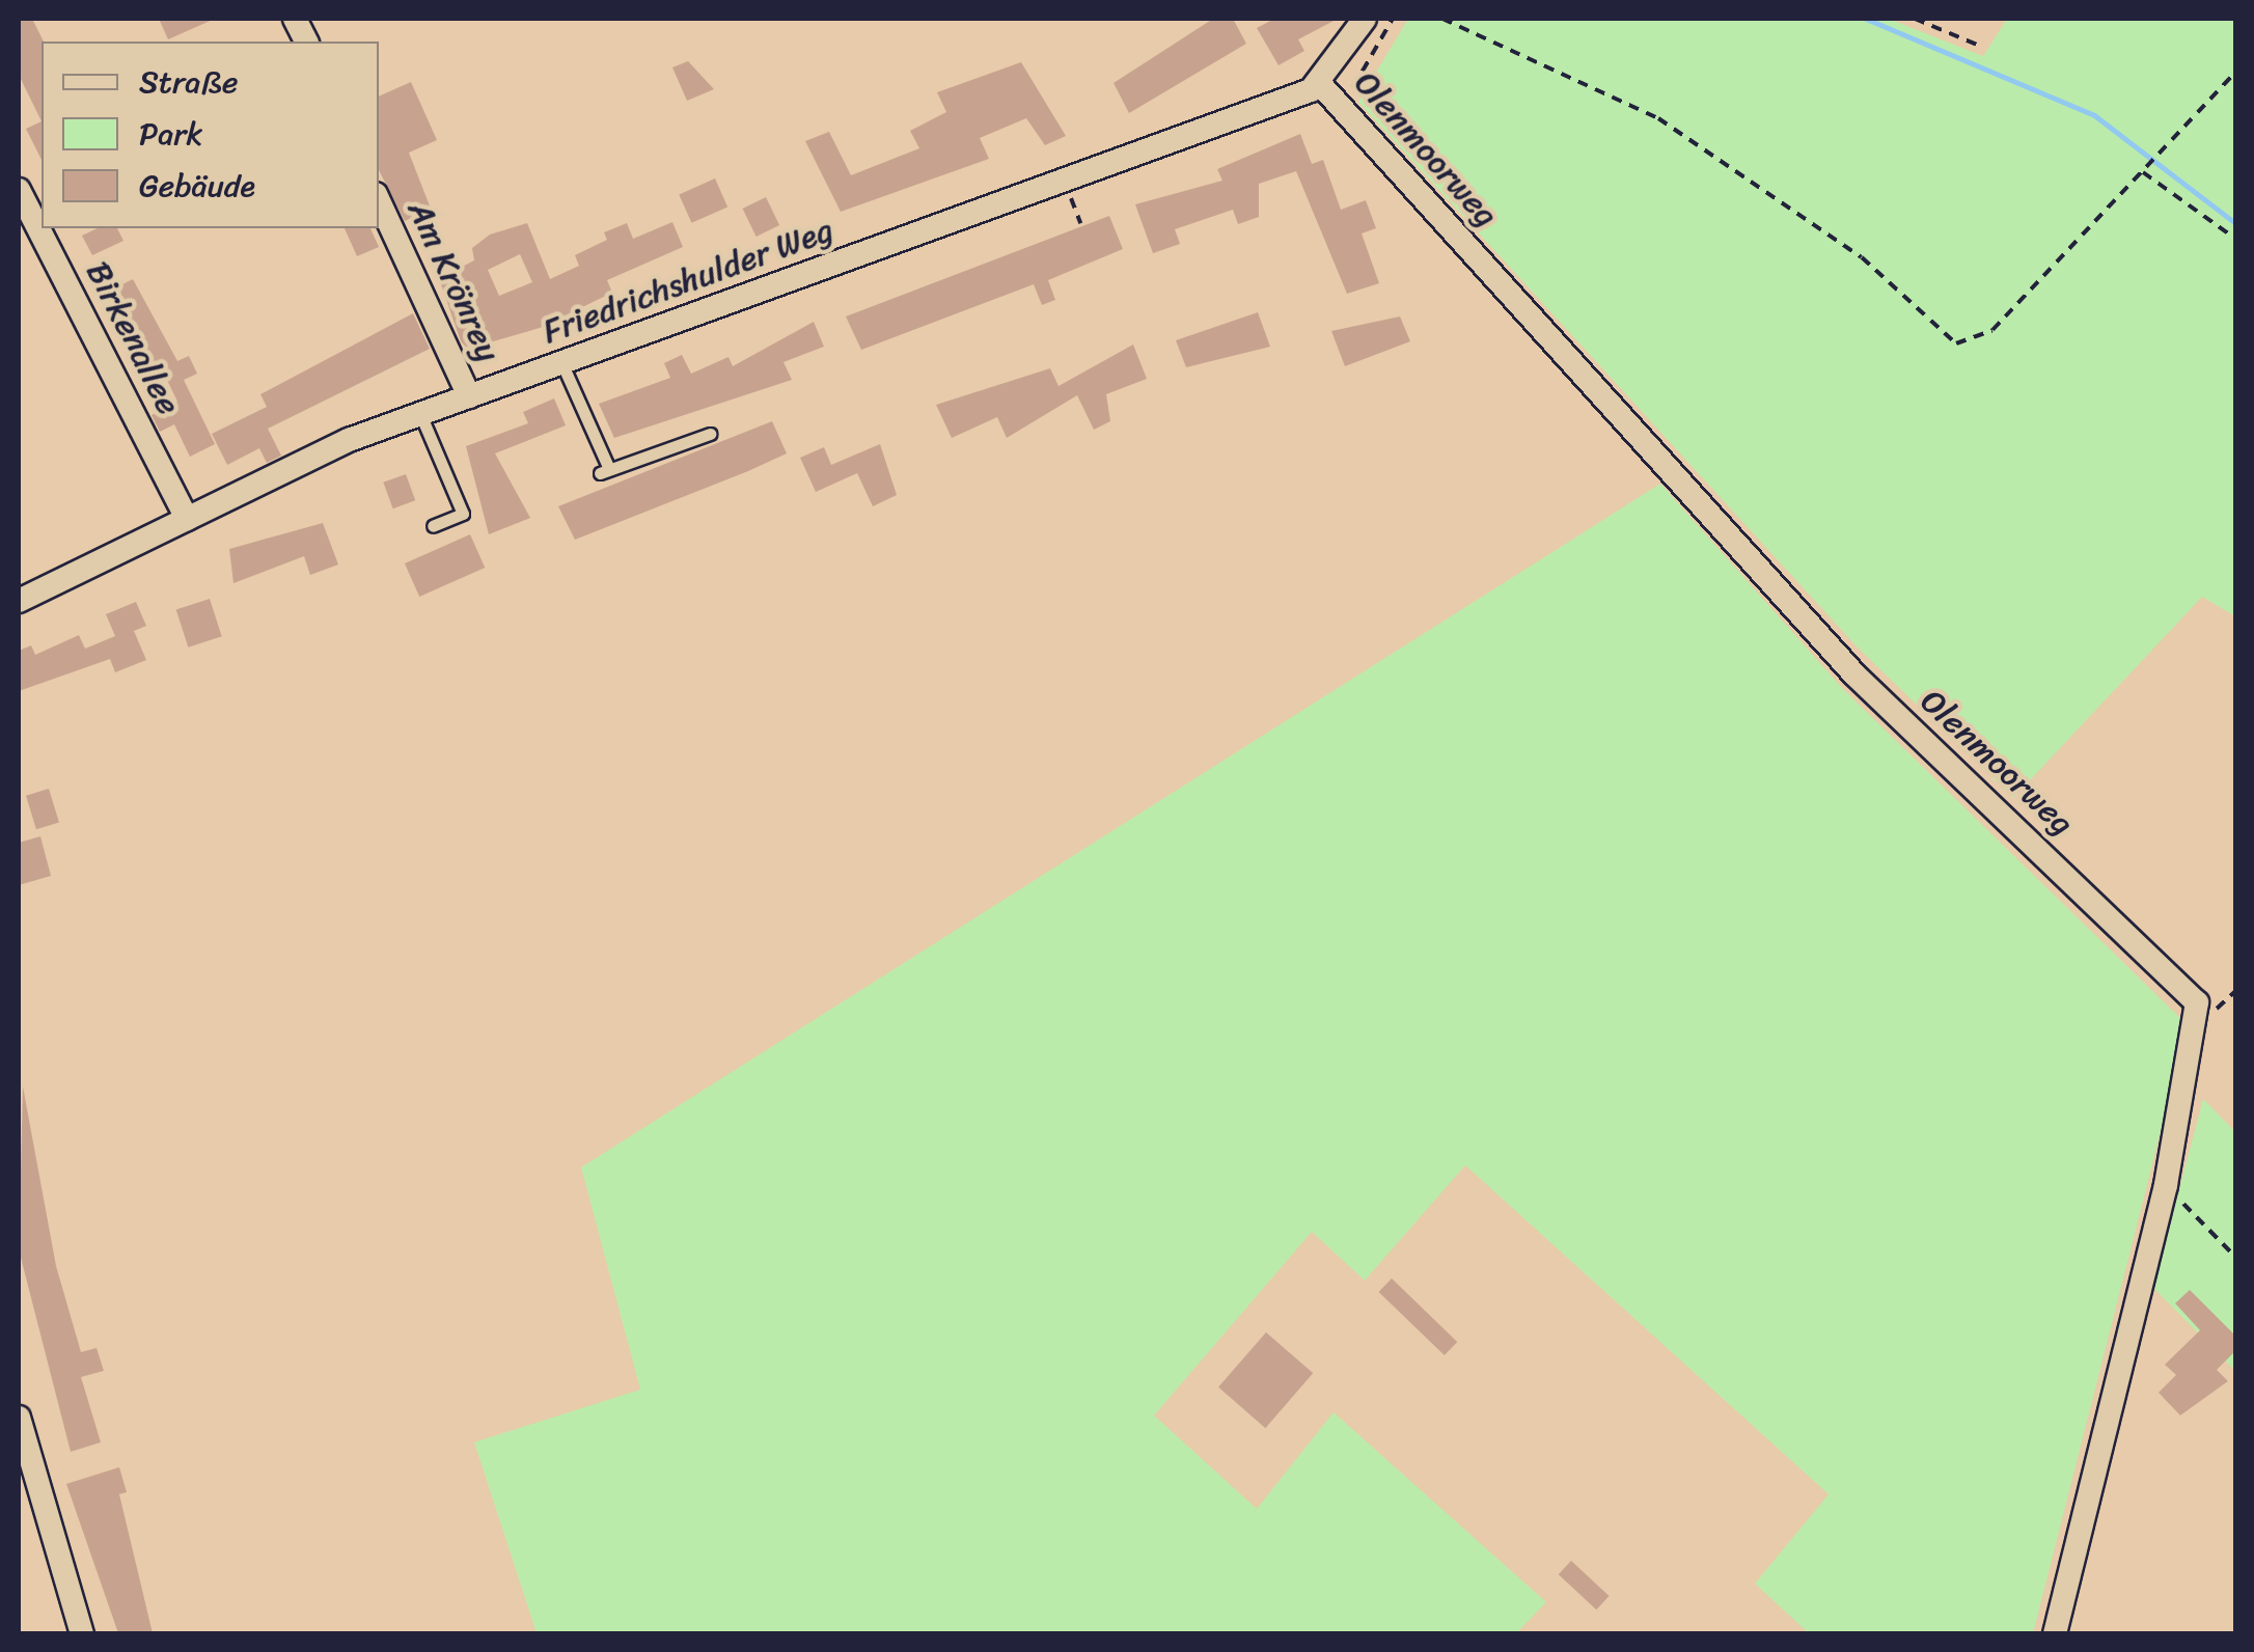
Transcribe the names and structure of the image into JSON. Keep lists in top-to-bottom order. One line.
{"streets":{"street":["Olenmoorweg","Am Krönrey","Friedrichshulder Weg","Birkenallee"]},"crossings":[["Olenmoorweg","Friedrichshulder Weg"],["Am Krönrey","Friedrichshulder Weg"],["Friedrichshulder Weg","Birkenallee"]],"legend":["Straße","Park","Gebäude"]}
